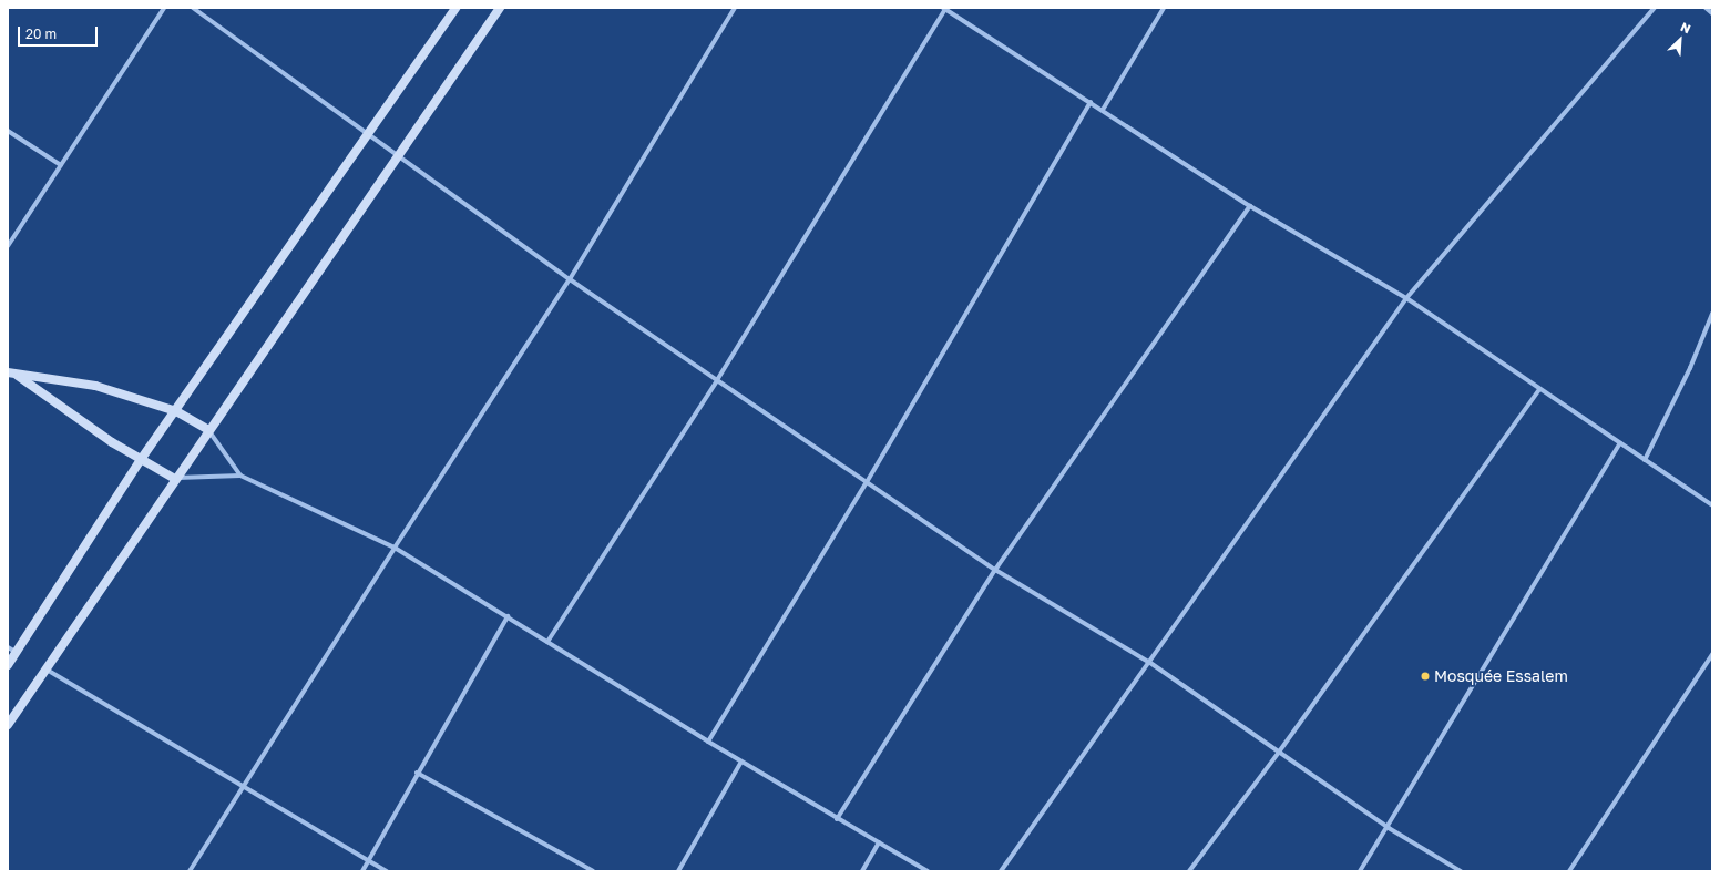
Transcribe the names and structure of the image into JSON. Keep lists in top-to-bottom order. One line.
{"places":["Mosquée Essalem"],"scale_bar":"20 m","north":"top right"}
